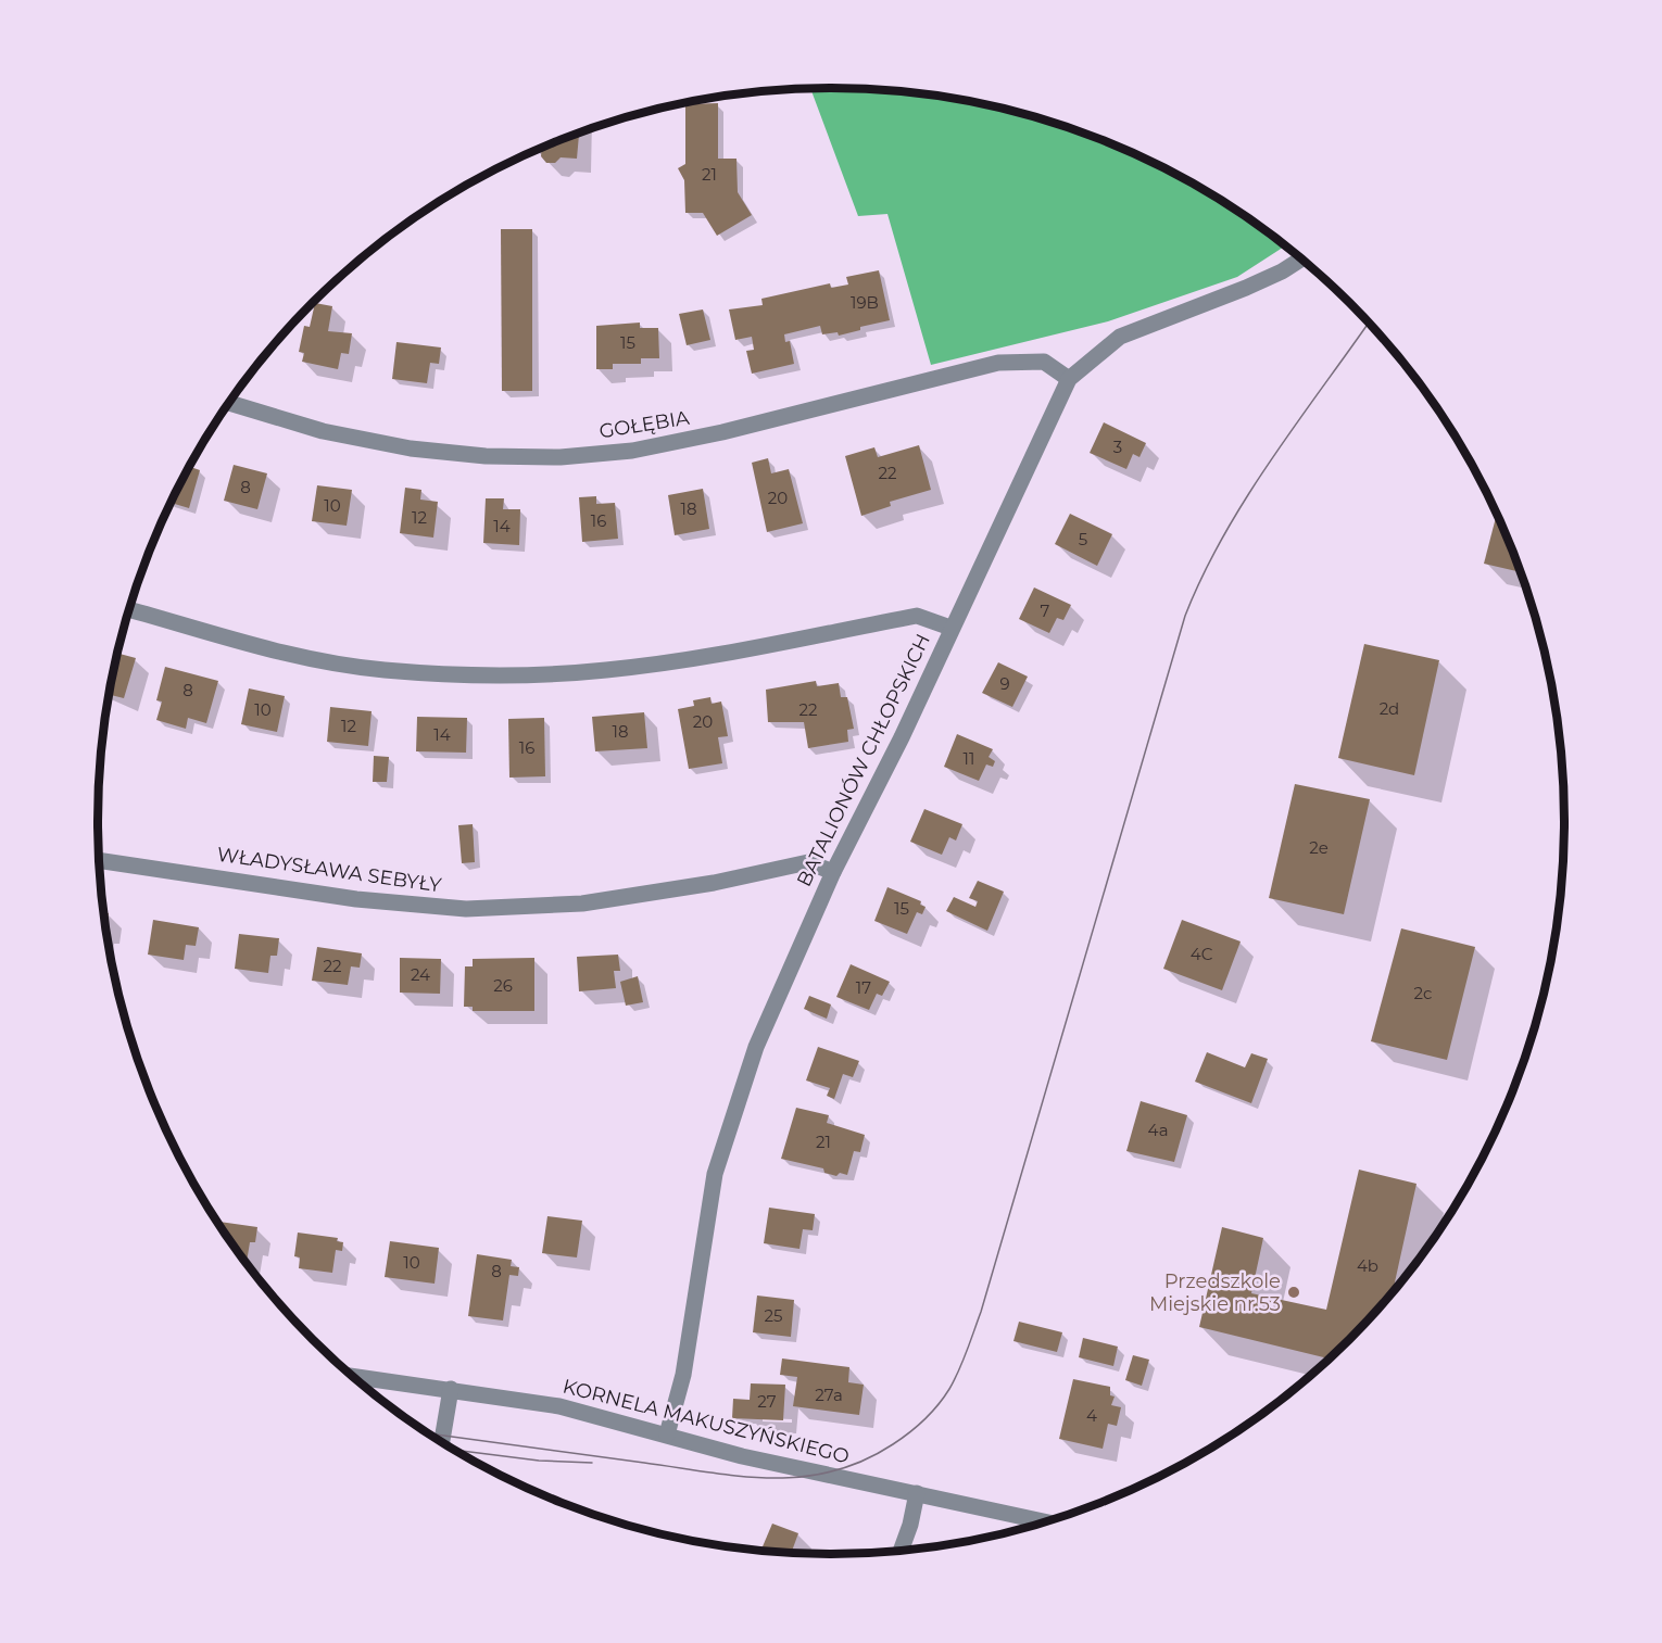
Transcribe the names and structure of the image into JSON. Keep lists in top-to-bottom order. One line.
{"streets":{"street":["GOŁĘBIA","BATALIONÓW CHŁOPSKICH","WŁADYSŁAWA SEBYŁY","KORNELA MAKUSZYŃSKIEGO"]},"crossings":[["GOŁĘBIA","BATALIONÓW CHŁOPSKICH"],["BATALIONÓW CHŁOPSKICH","WŁADYSŁAWA SEBYŁY"],["BATALIONÓW CHŁOPSKICH","KORNELA MAKUSZYŃSKIEGO"]],"places":["Przedszkole Miejskie nr.53"],"house_numbers":["21","19B","15","3","22","8","20","10","18","12","16","14","5","7","9","8","2d","10","22","20","12","18","14","16","11","2e","15","4C","22","24","26","17","2c","4a","21","10","4b","8","25","27a","27","4"]}
